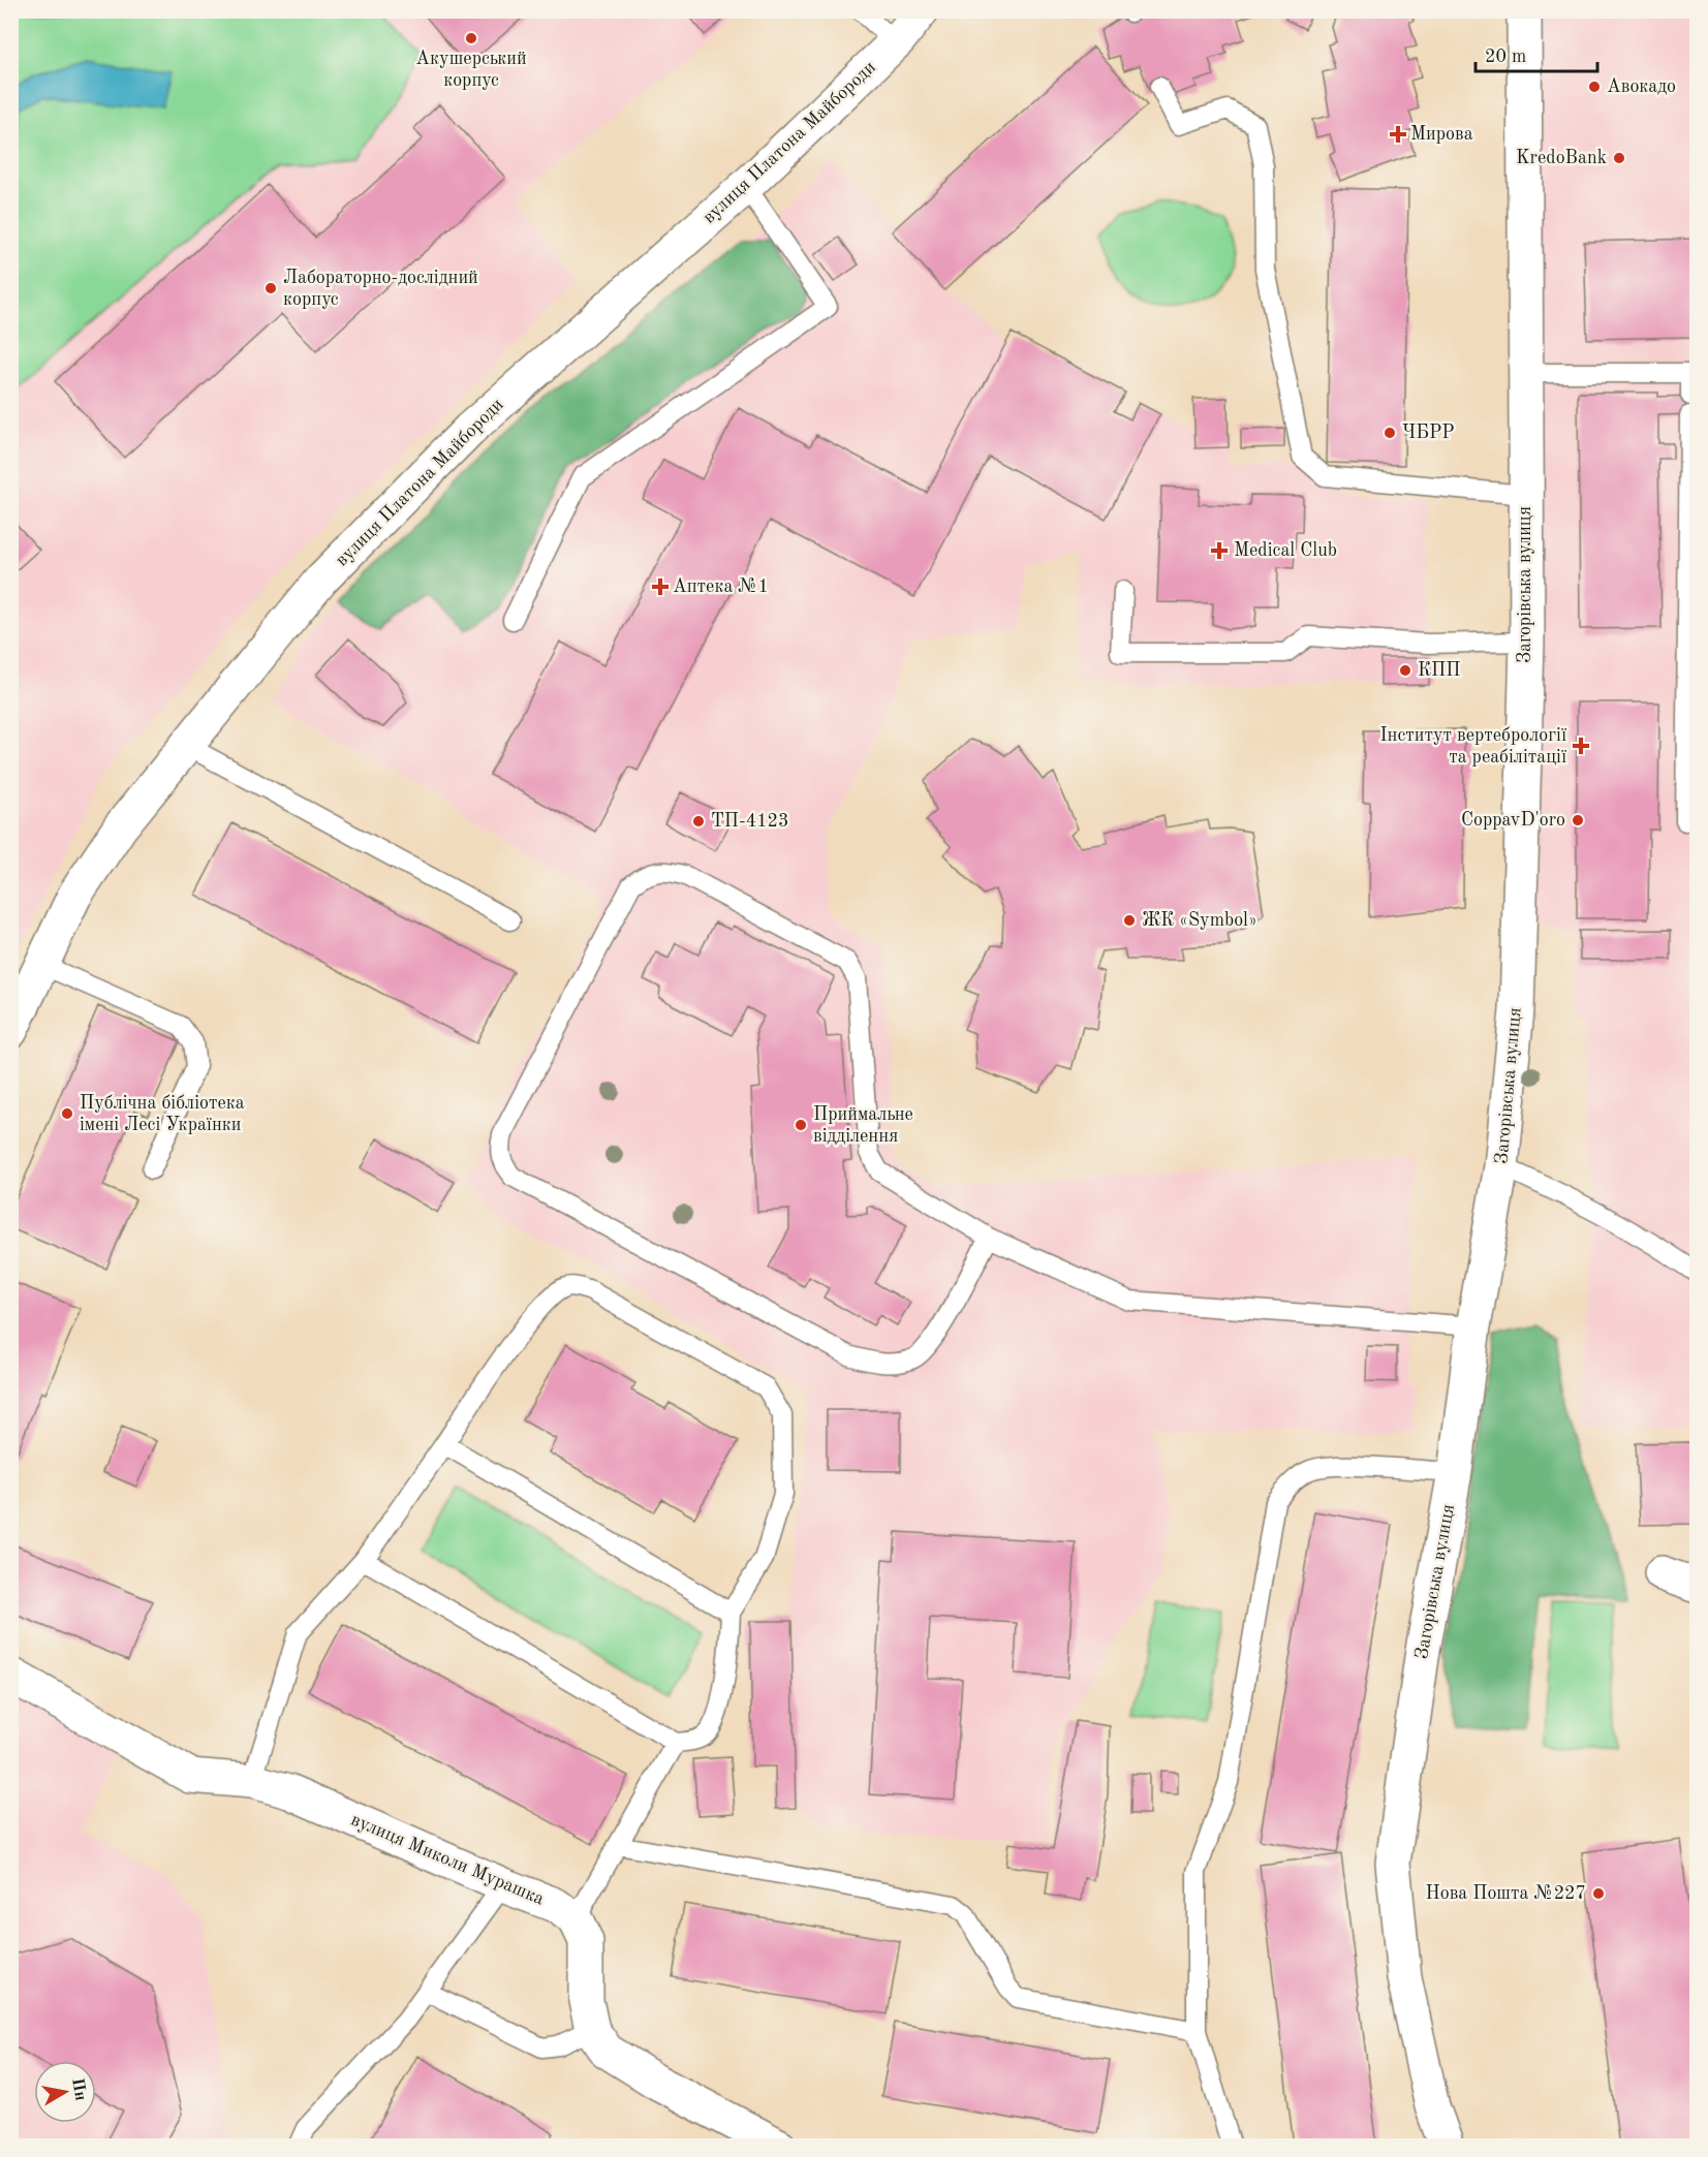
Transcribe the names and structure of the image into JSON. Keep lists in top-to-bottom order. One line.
{"streets":{"street":["вулиця Платона Майбороди","Загорівська вулиця","вулиця Миколи Мурашка"]},"places":{"other":["Акушерський корпус","Авокадо","KredoBank","Лабораторно-дослідний корпус","ЧБРР","КПП","CoppavD'oro","ТП-4123","ЖК «Symbol»","Публічна бібліотека імені Лесі Українки","Приймальне відділення","Нова Пошта №227"],"health":["Мирова","Medical Club","Аптека №1","Інститут вертебрології та реабілітації"]},"scale_bar":"20 m","north":"right"}
